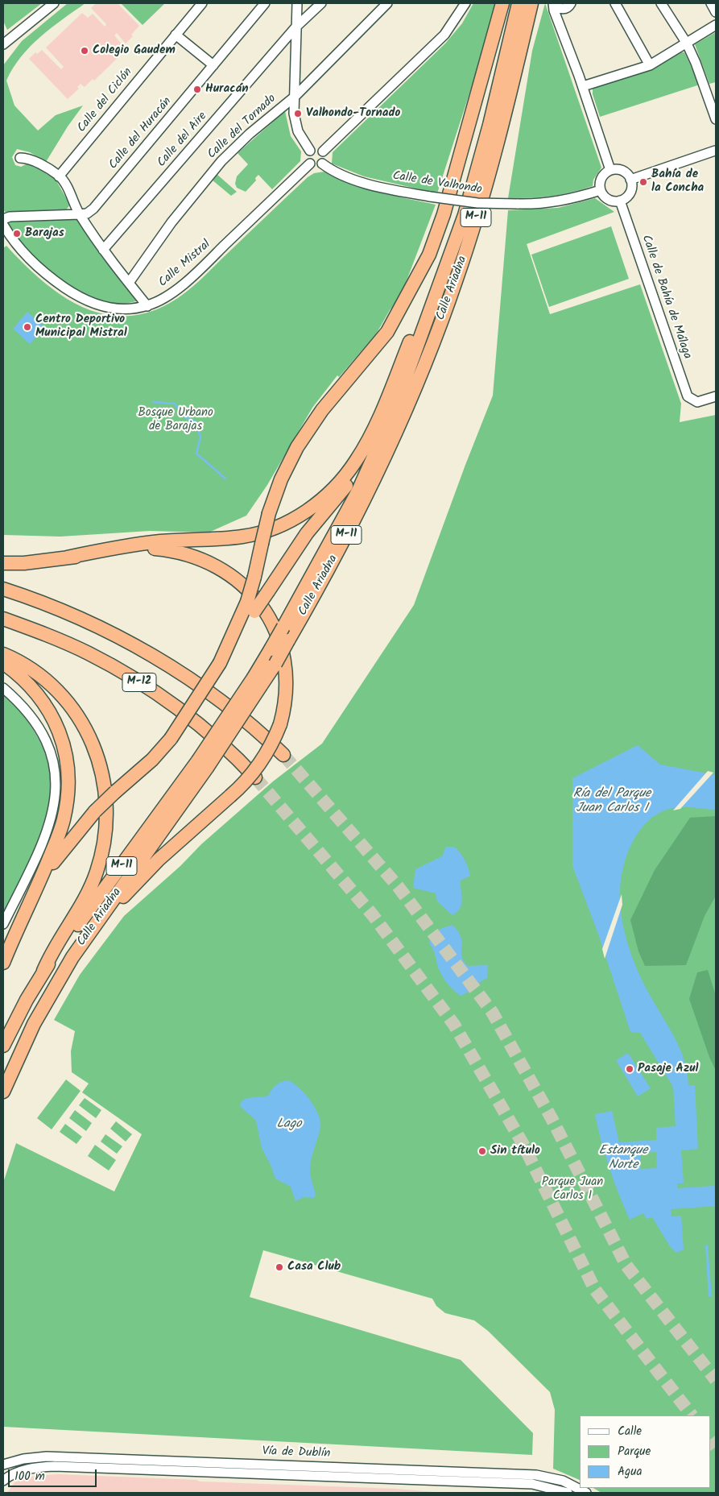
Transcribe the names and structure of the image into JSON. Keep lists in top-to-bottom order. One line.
{"streets":{"highway":["M-11","Calle Ariadna","M-12"],"street":["Calle del Ciclón","Calle del Tornado","Calle del Huracán","Calle del Aire","Calle de Valhondo","Calle Mistral","Calle de Bahía de Málaga","Vía de Dublín"]},"crossings":[["Calle de Valhondo","Calle Mistral"],["Calle de Valhondo","Calle de Bahía de Málaga"]],"water":["Ría del Parque Juan Carlos I","Lago","Estanque Norte"],"parks":["Bosque Urbano de Barajas","Parque Juan Carlos I"],"places":["Colegio Gaudem","Huracán","Valhondo-Tornado","Bahía de la Concha","Barajas","Centro Deportivo Municipal Mistral","Pasaje Azul","Sin título","Casa Club"],"legend":["Calle","Parque","Agua"],"scale_bar":"100 m"}
